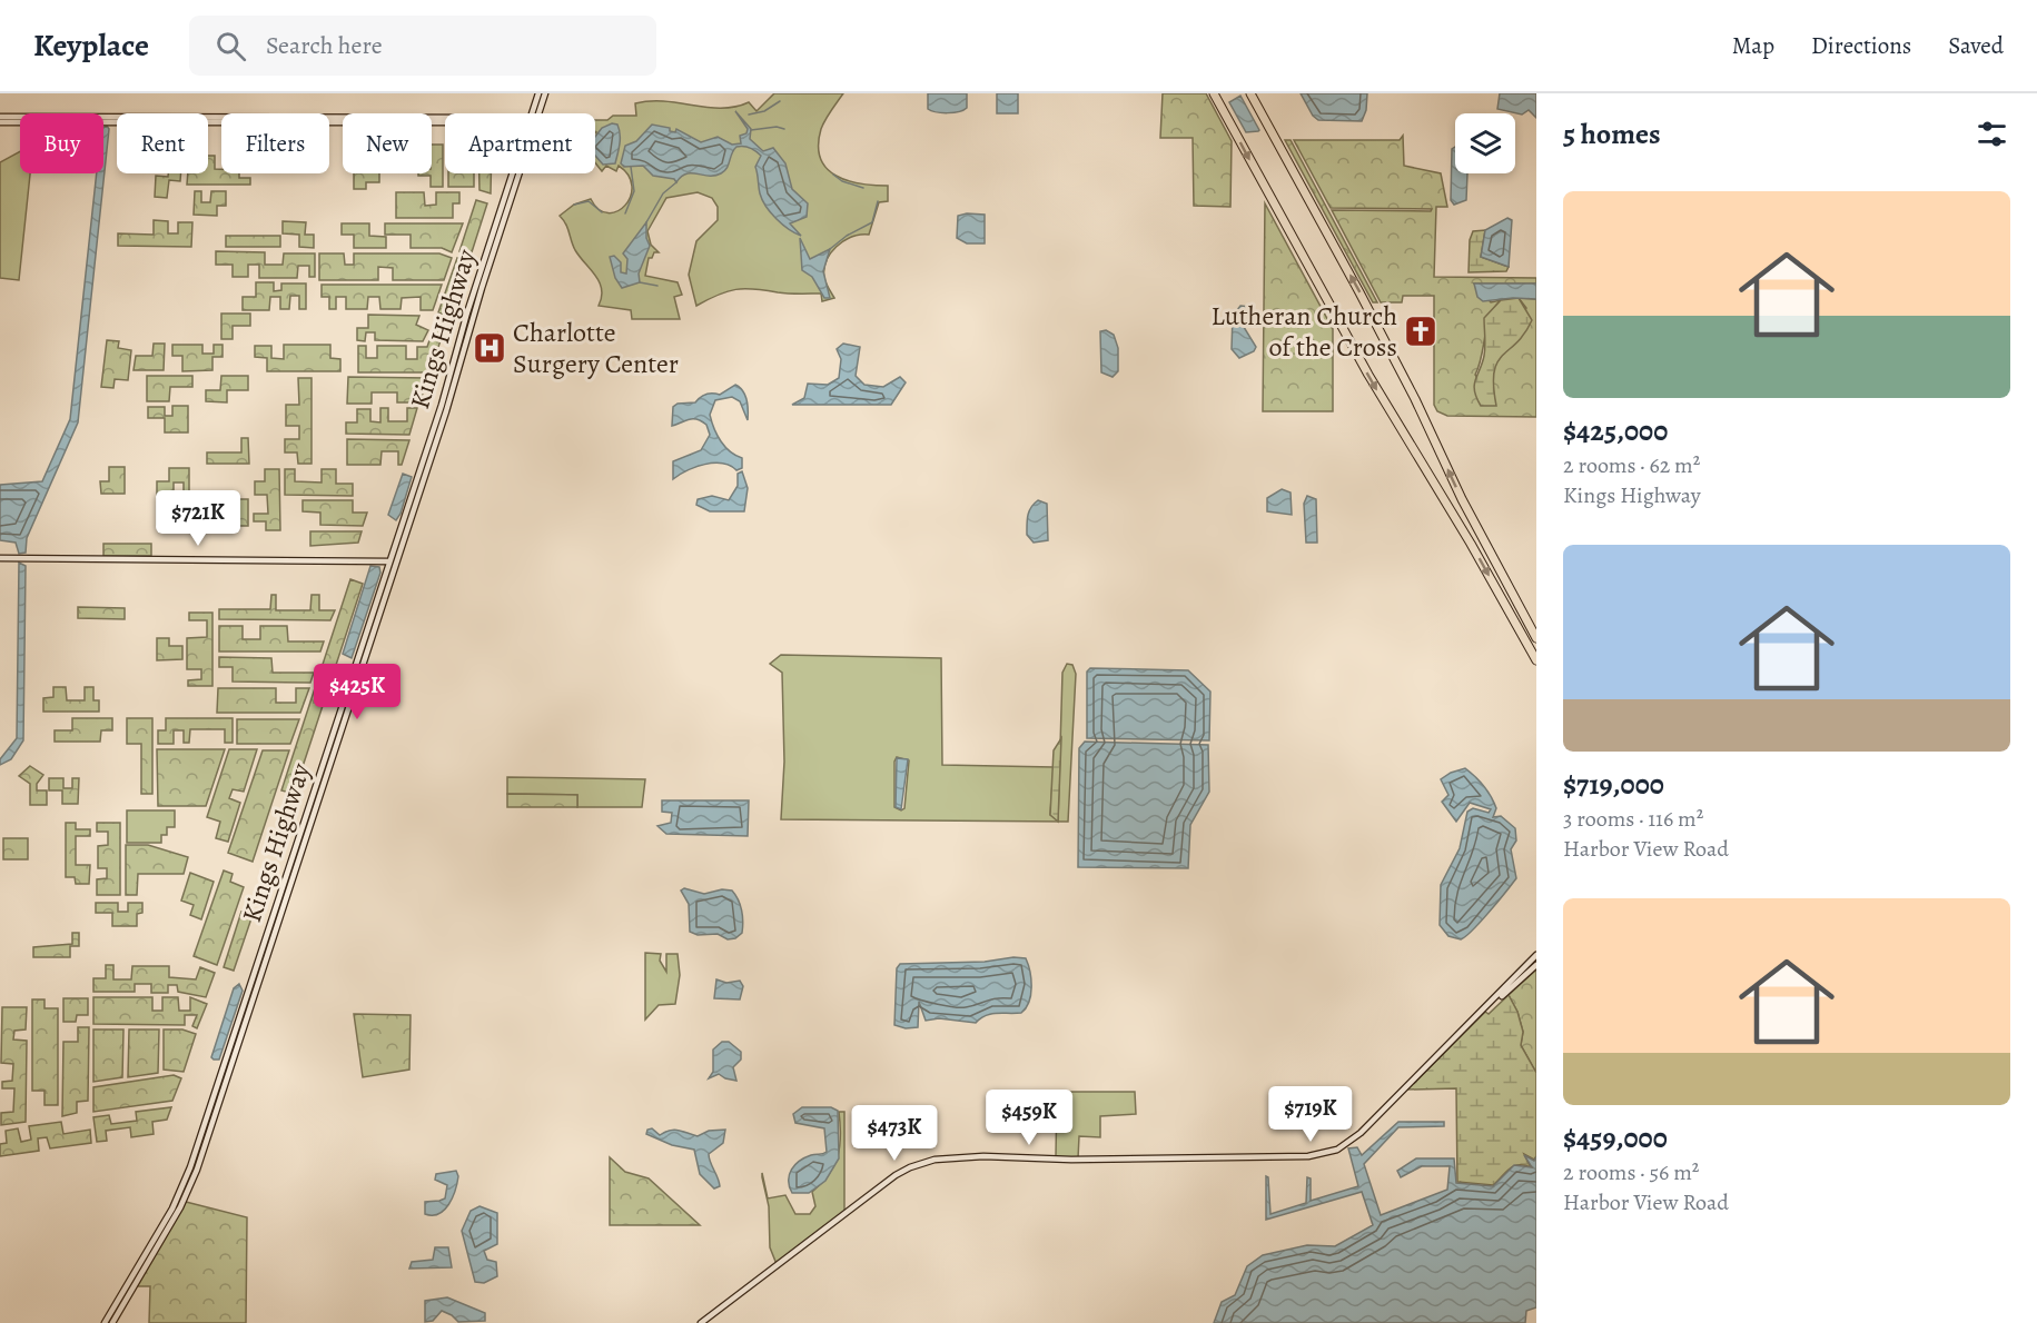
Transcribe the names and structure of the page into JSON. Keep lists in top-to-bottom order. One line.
{"streets":{"main road":["Kings Highway"]},"places":{"church":["Lutheran Church of the Cross"],"hospital":["Charlotte Surgery Center"]},"page":{"header":"Keyplace","search":"Search here","nav":["Map","Directions","Saved"],"heading":"5 homes","chip":["Buy","Rent","Filters","New","Apartment"],"list":[{"name":"$425,000","note":"2 rooms · 62 m² · Kings Highway"},{"name":"$719,000","note":"3 rooms · 116 m² · Harbor View Road"},{"name":"$459,000","note":"2 rooms · 56 m² · Harbor View Road"}],"price":["$721K","$425K","$719K","$459K","$473K"]}}
